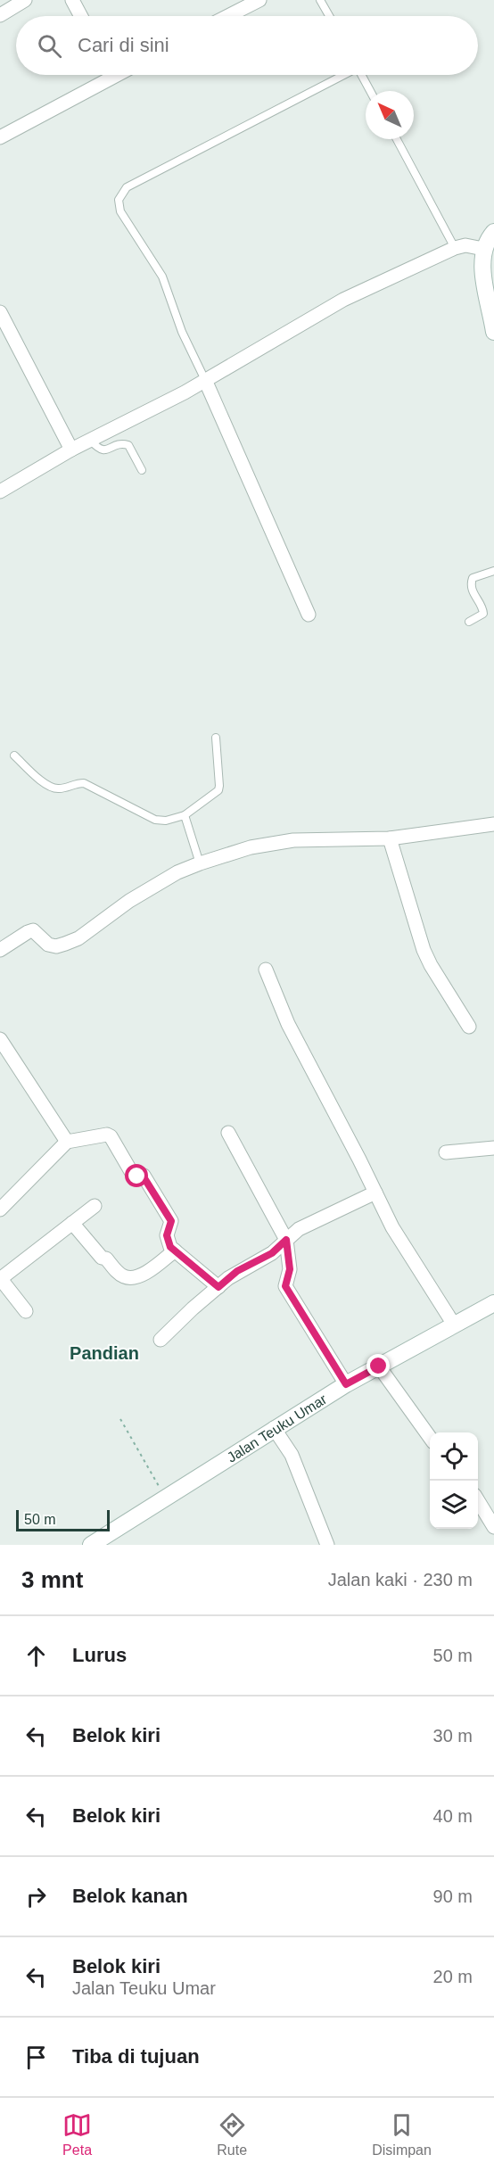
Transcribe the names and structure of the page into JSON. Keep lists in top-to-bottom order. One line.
{"streets":{"main road":["Jalan Teuku Umar"]},"districts":["Pandian"],"scale_bar":"50 m","north":"top left","page":{"search":"Cari di sini","scale":"50 m","heading":["3 mnt","Jalan kaki · 230 m"],"list":[["Lurus","50 m"],["Belok kiri","30 m"],["Belok kiri","40 m"],["Belok kanan","90 m"],["Belok kiri","Jalan Teuku Umar","20 m"],"Tiba di tujuan"],"nav":["Peta","Rute","Disimpan"]}}
